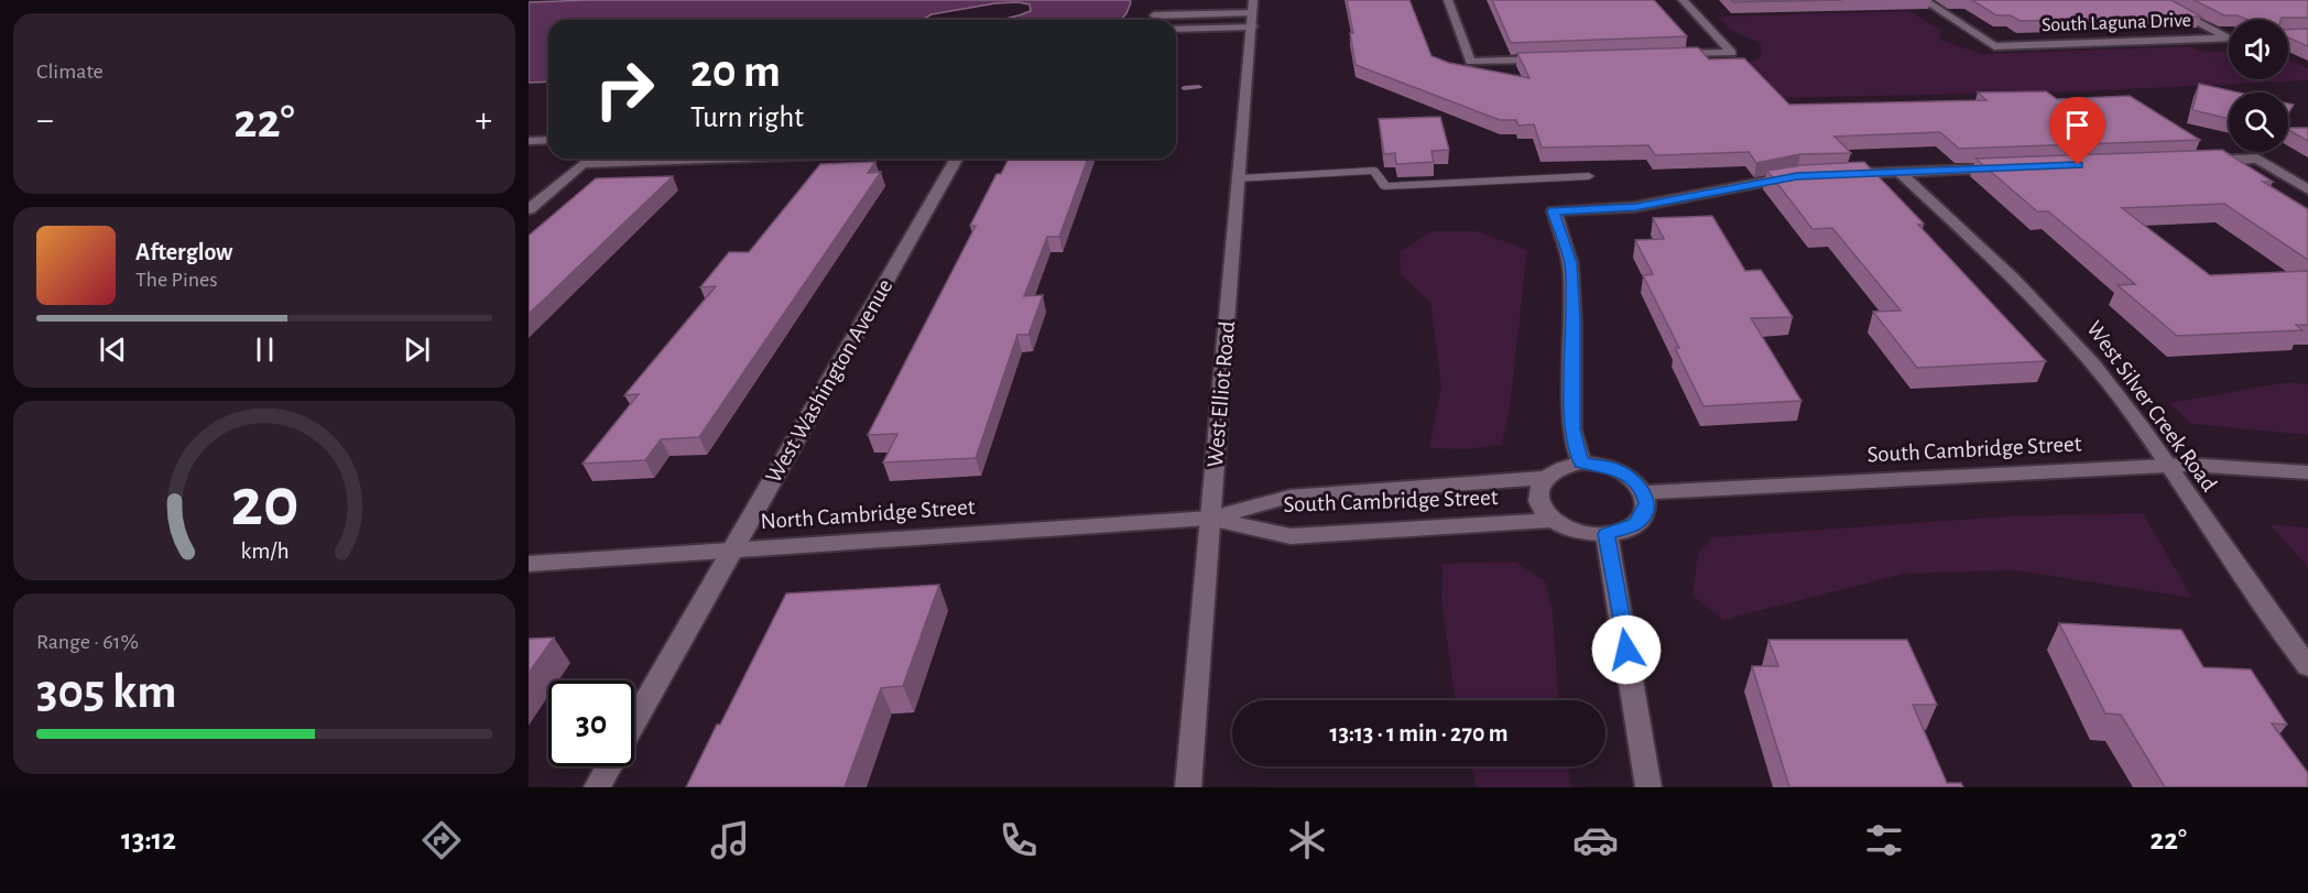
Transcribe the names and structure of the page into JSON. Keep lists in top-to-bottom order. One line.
{"streets":{"street":["South Laguna Drive","West Washington Avenue","West Elliot Road","West Silver Creek Road","South Cambridge Street","North Cambridge Street"]},"crossings":[["West Washington Avenue","North Cambridge Street"],["West Elliot Road","South Cambridge Street"],["West Elliot Road","North Cambridge Street"],["West Silver Creek Road","South Cambridge Street"],["South Cambridge Street","North Cambridge Street"]],"page":{"tile":["Climate",["Range · 61%","305 km"]],"turn":["20 m","Turn right"],"heat":["−","22°","+"],"song":["Afterglow","The Pines"],"limit":"30","trip":"13:13 · 1 min · 270 m","tabs":["13:12","22°"],"gauge":["20","km/h"]}}
